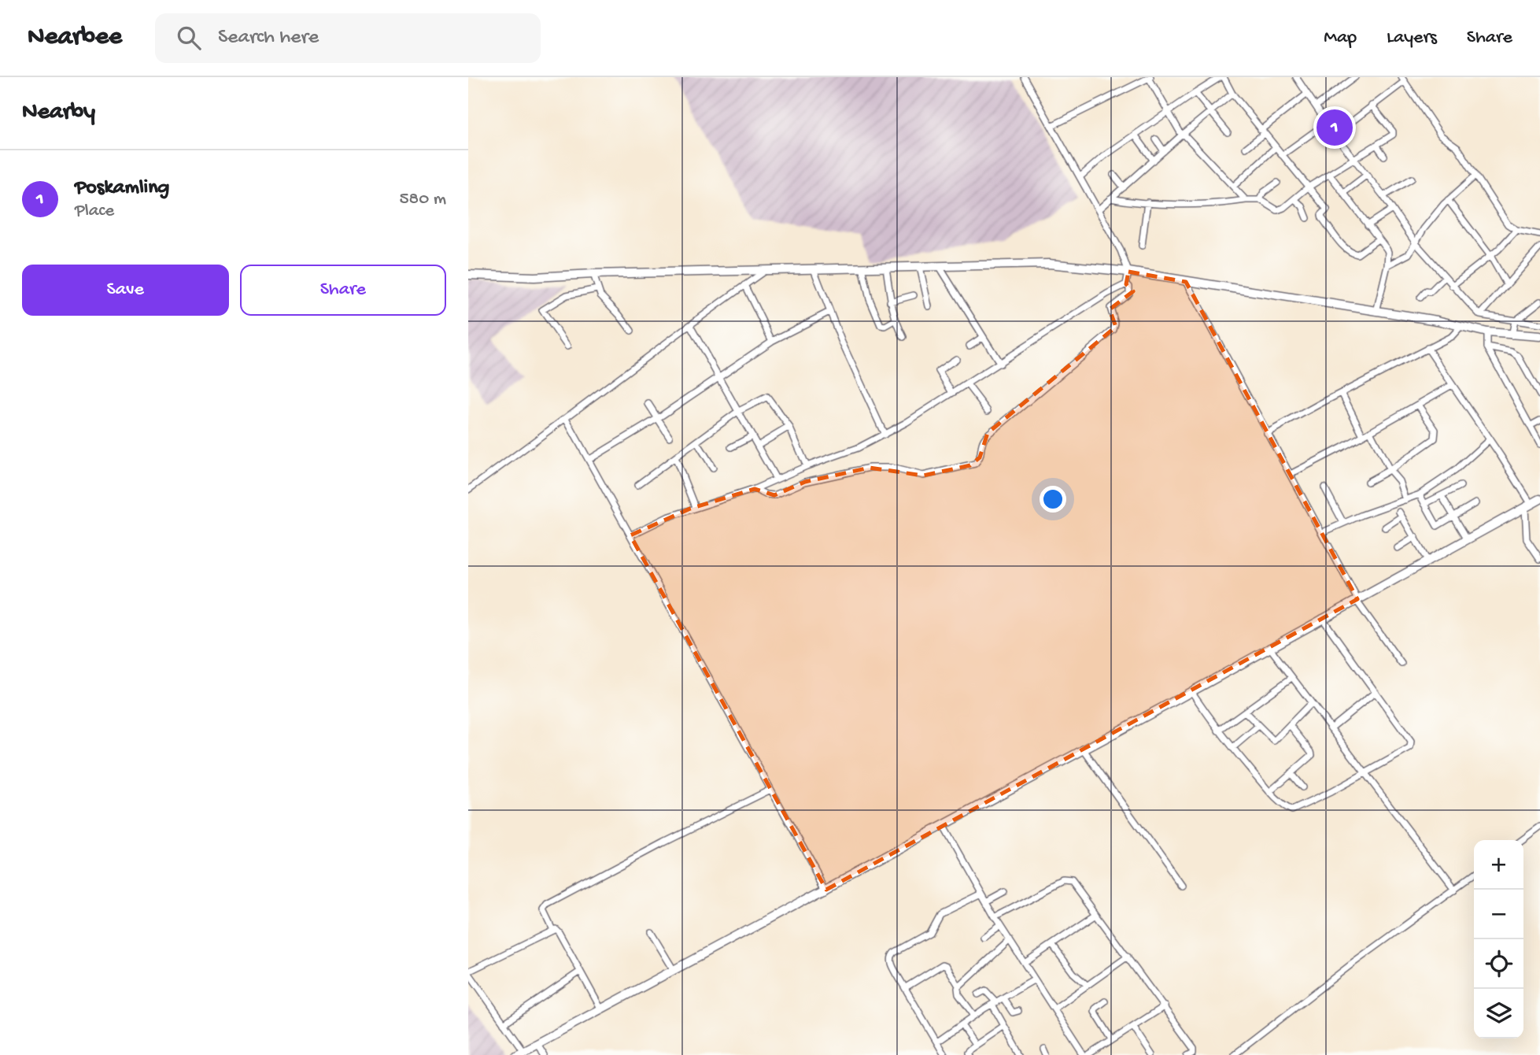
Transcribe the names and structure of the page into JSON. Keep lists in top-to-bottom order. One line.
{"page":{"header":"Nearbee","search":"Search here","nav":["Map","Layers","Share"],"heading":"Nearby","pins":"1","list":[{"mark":"1","name":"Poskamling","note":"Place","value":"580 m"}],"buttons":["Save","Share"],"map_buttons":["+","−"]}}
